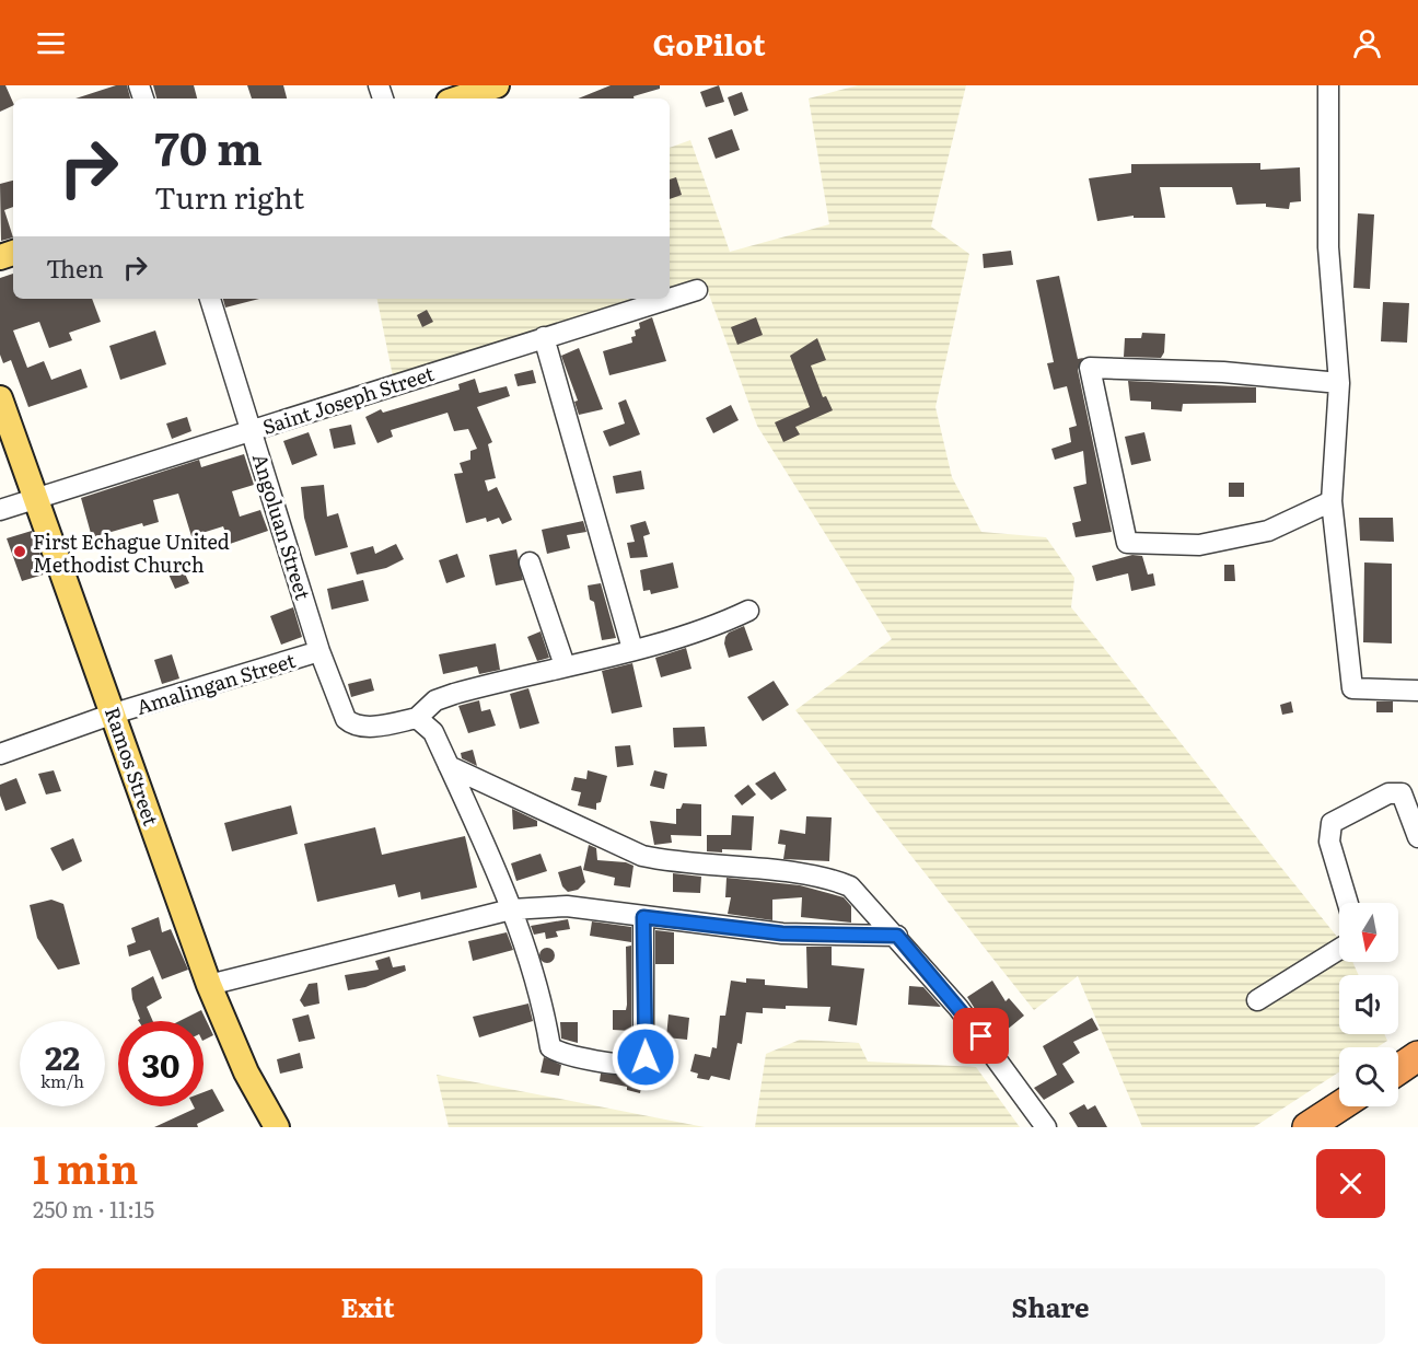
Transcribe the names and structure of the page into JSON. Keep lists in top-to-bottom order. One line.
{"streets":{"main road":["Ramos Street"],"street":["Saint Joseph Street","Angoluan Street","Amalingan Street"]},"crossings":[["Saint Joseph Street","Angoluan Street"],["Saint Joseph Street","Ramos Street"],["Angoluan Street","Amalingan Street"],["Amalingan Street","Ramos Street"]],"places":["First Echague United Methodist Church"],"north":"bottom","page":{"header":"GoPilot","turn":["70 m","Turn right"],"then":"Then","speed":"22 km/h","limit":"30","heading":["1 min","250 m · 11:15"],"buttons":["Exit","Share"]}}
